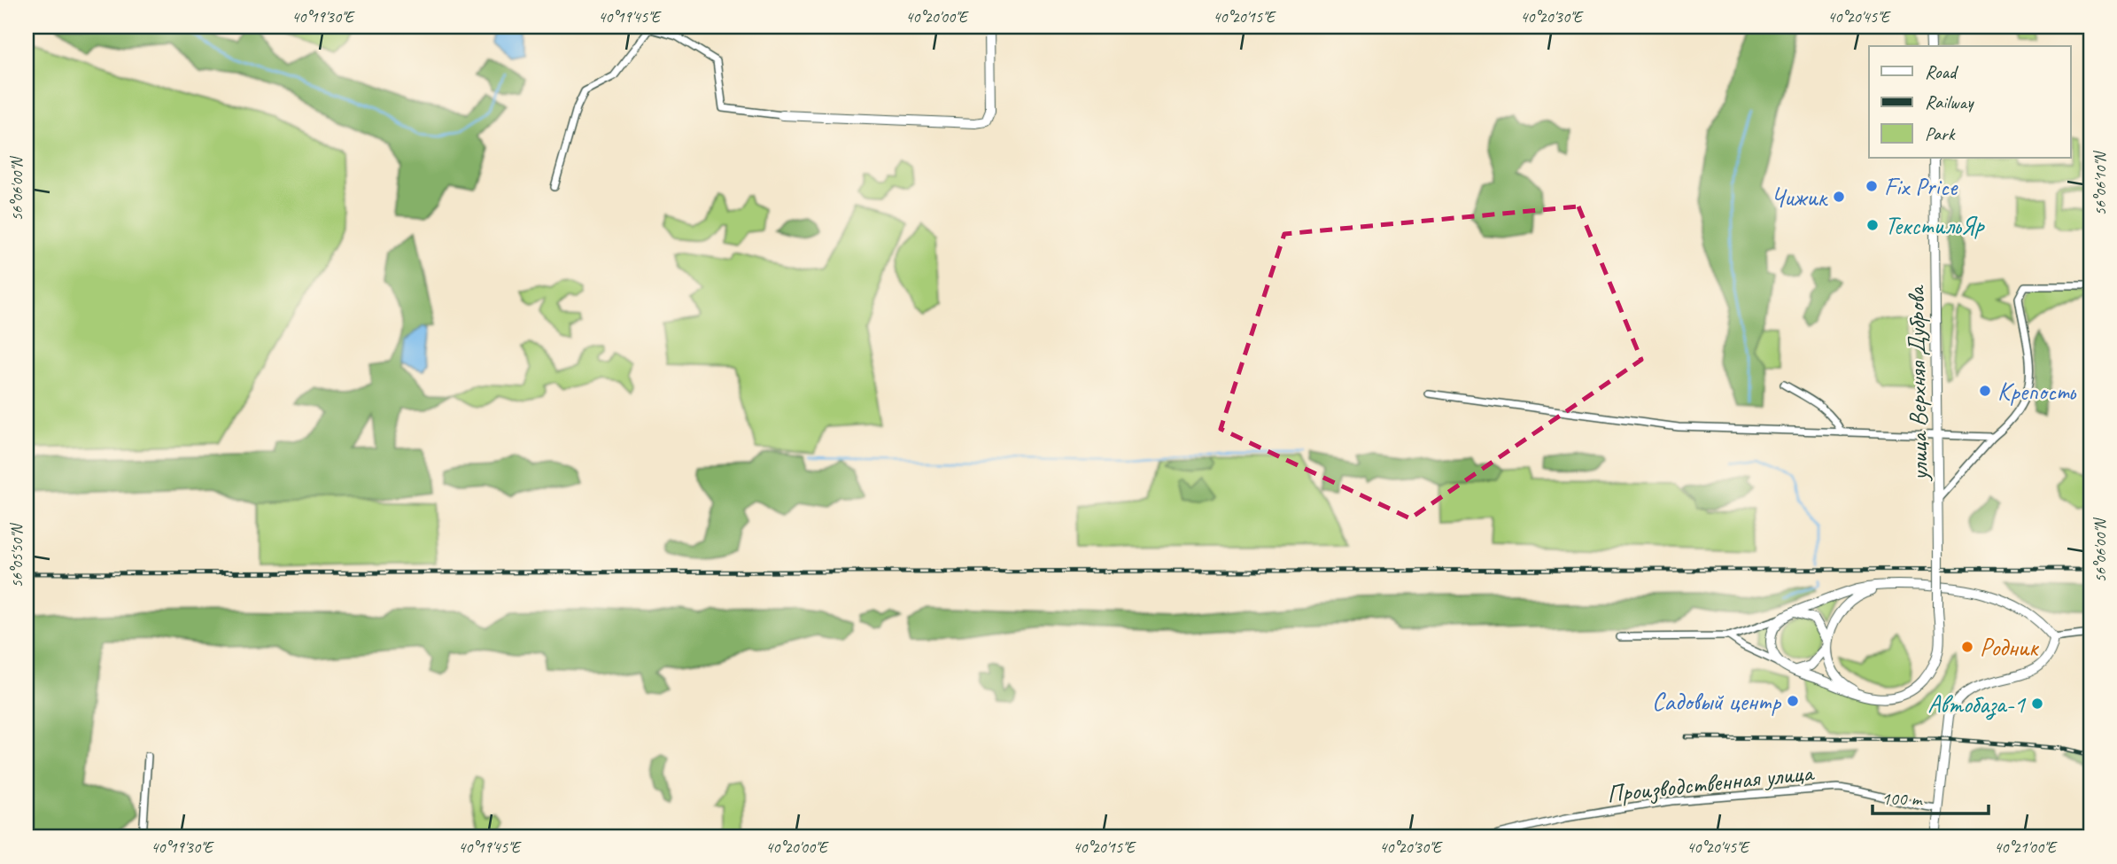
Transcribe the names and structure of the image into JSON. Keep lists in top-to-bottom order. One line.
{"streets":{"main road":["улица Верхняя Дуброва"],"street":["Производственная улица"]},"places":["Fix Price","Чижик","ТекстильЯр","Крепость","Родник","Садовый центр","Автобаза-1"],"legend":["Road","Railway","Park"],"scale_bar":"100 m","coordinates":["40°19'30\"E","40°19'45\"E","40°20'00\"E","40°20'15\"E","40°20'30\"E","40°20'45\"E","56°06'10\"N","56°06'00\"N","56°05'50\"N","40°21'00\"E"]}
